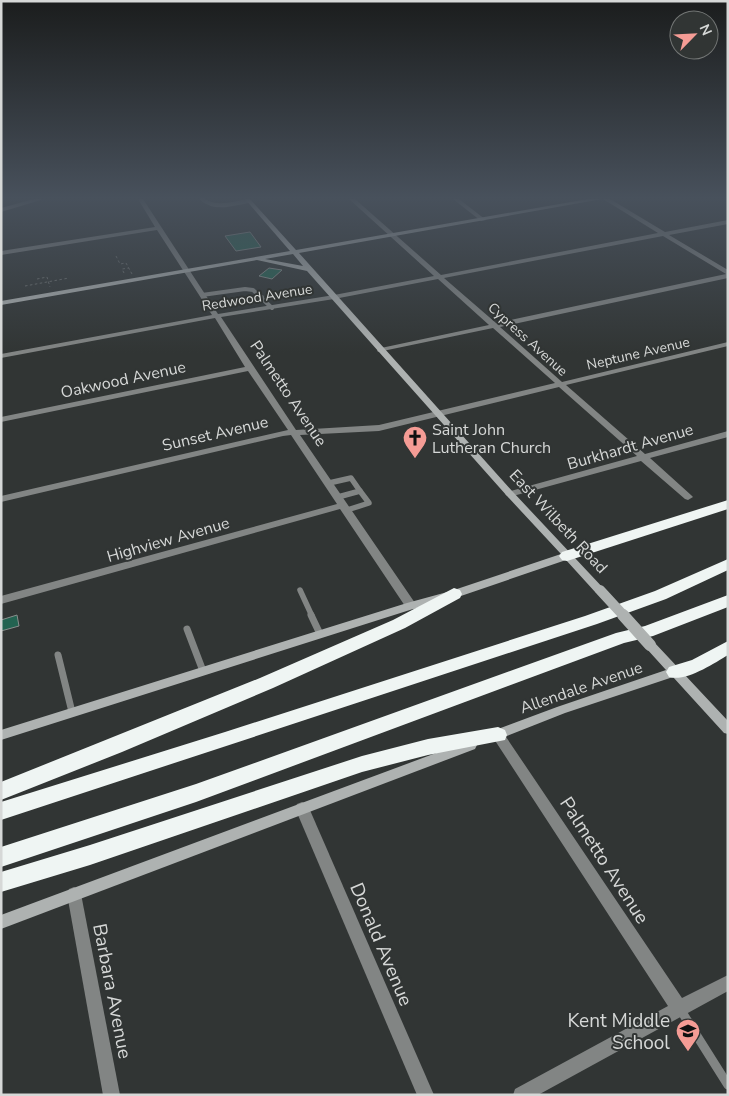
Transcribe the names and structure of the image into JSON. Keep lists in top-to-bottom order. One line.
{"streets":{"main road":["East Wilbeth Road","Allendale Avenue"],"street":["Redwood Avenue","Cypress Avenue","Neptune Avenue","Oakwood Avenue","Palmetto Avenue","Sunset Avenue","Burkhardt Avenue","Highview Avenue","Donald Avenue","Barbara Avenue"]},"crossings":[["Redwood Avenue","Cypress Avenue"],["Redwood Avenue","Palmetto Avenue"],["Redwood Avenue","East Wilbeth Road"],["Cypress Avenue","Neptune Avenue"],["Cypress Avenue","Burkhardt Avenue"],["Neptune Avenue","Sunset Avenue"],["Neptune Avenue","East Wilbeth Road"],["Oakwood Avenue","Palmetto Avenue"],["Palmetto Avenue","Sunset Avenue"],["Palmetto Avenue","Highview Avenue"],["Palmetto Avenue","Allendale Avenue"],["Sunset Avenue","East Wilbeth Road"],["Burkhardt Avenue","East Wilbeth Road"],["East Wilbeth Road","Allendale Avenue"],["Allendale Avenue","Donald Avenue"],["Allendale Avenue","Barbara Avenue"]],"places":{"church":["Saint John Lutheran Church"],"school or university":["Kent Middle School"]},"north":"top right"}
